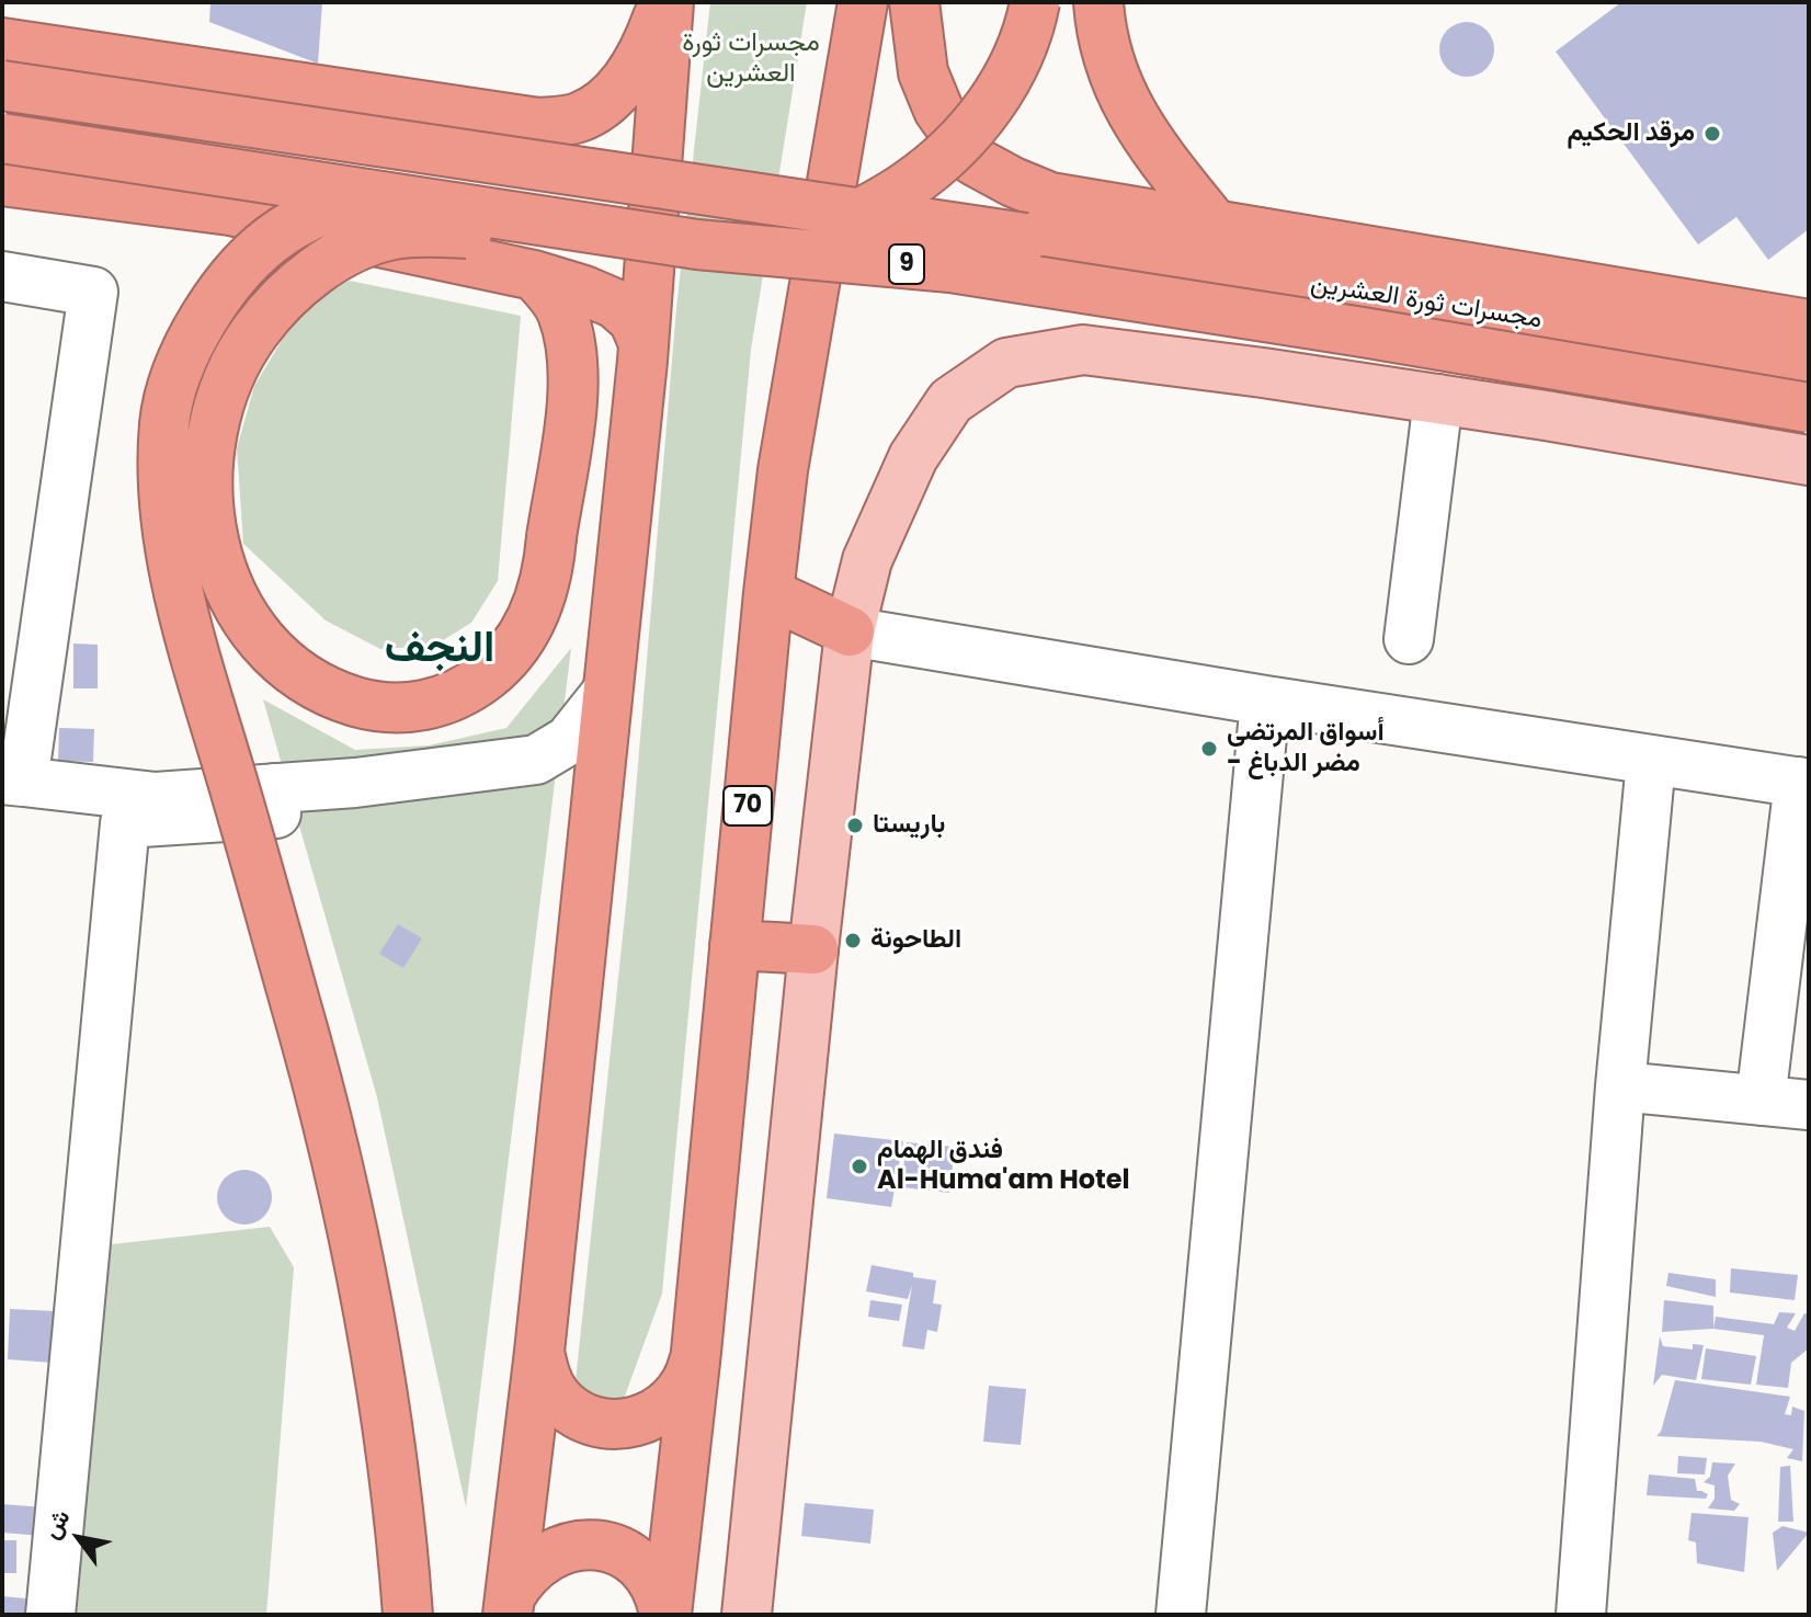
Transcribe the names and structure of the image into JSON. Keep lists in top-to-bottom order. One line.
{"streets":{"highway":["9","مجسرات ثورة العشرين","70"]},"districts":["النجف"],"parks":["مجسرات ثورة العشرين"],"places":["مرقد الحكيم","أسواق المرتضى - مضر الدباغ","باريستا","الطاحونة","فندق الهمام Al-Huma'am Hotel"],"north":"top left"}
